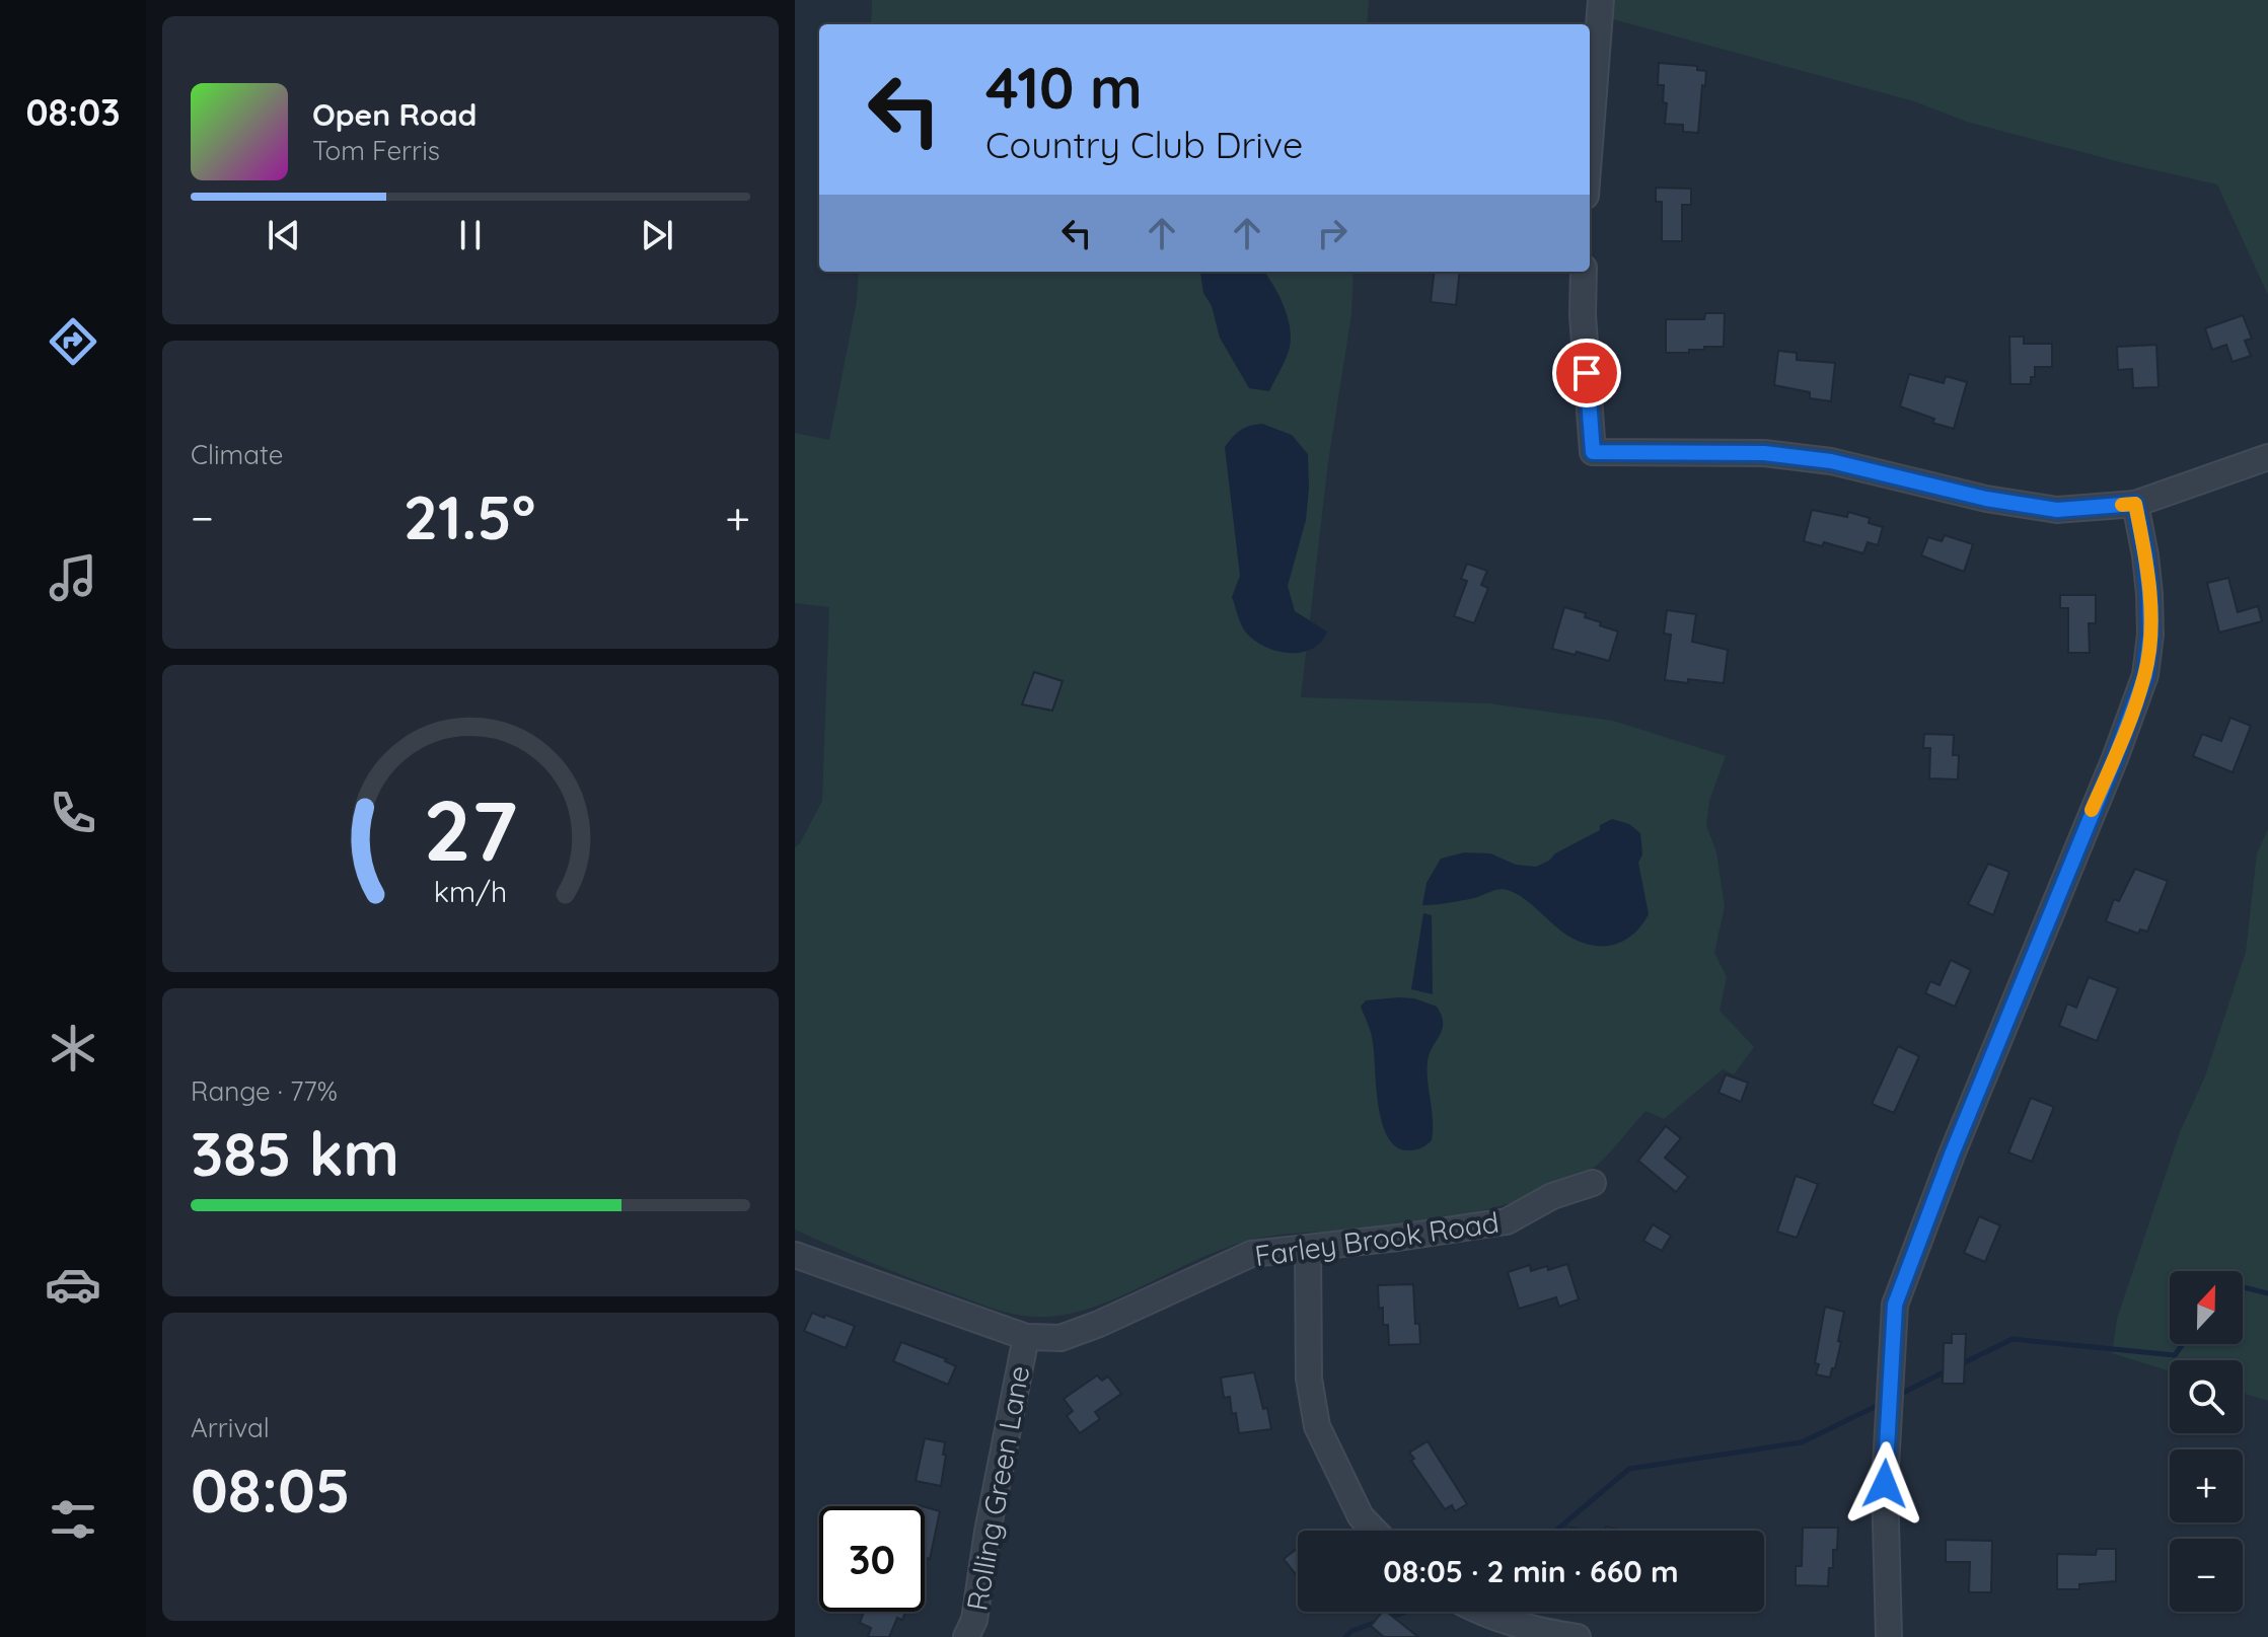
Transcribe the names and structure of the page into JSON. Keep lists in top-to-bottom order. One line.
{"streets":{"street":["Farley Brook Road","Rolling Green Lane"]},"crossings":[["Farley Brook Road","Rolling Green Lane"]],"north":"top","page":{"tabs":"08:03","turn":["410 m","Country Club Drive"],"song":["Open Road","Tom Ferris"],"tile":["Climate",["Range · 77%","385 km"],["Arrival","08:05"]],"heat":["−","21.5°","+"],"map_buttons":["+","−"],"limit":"30","trip":"08:05 · 2 min · 660 m","gauge":["27","km/h"]}}
